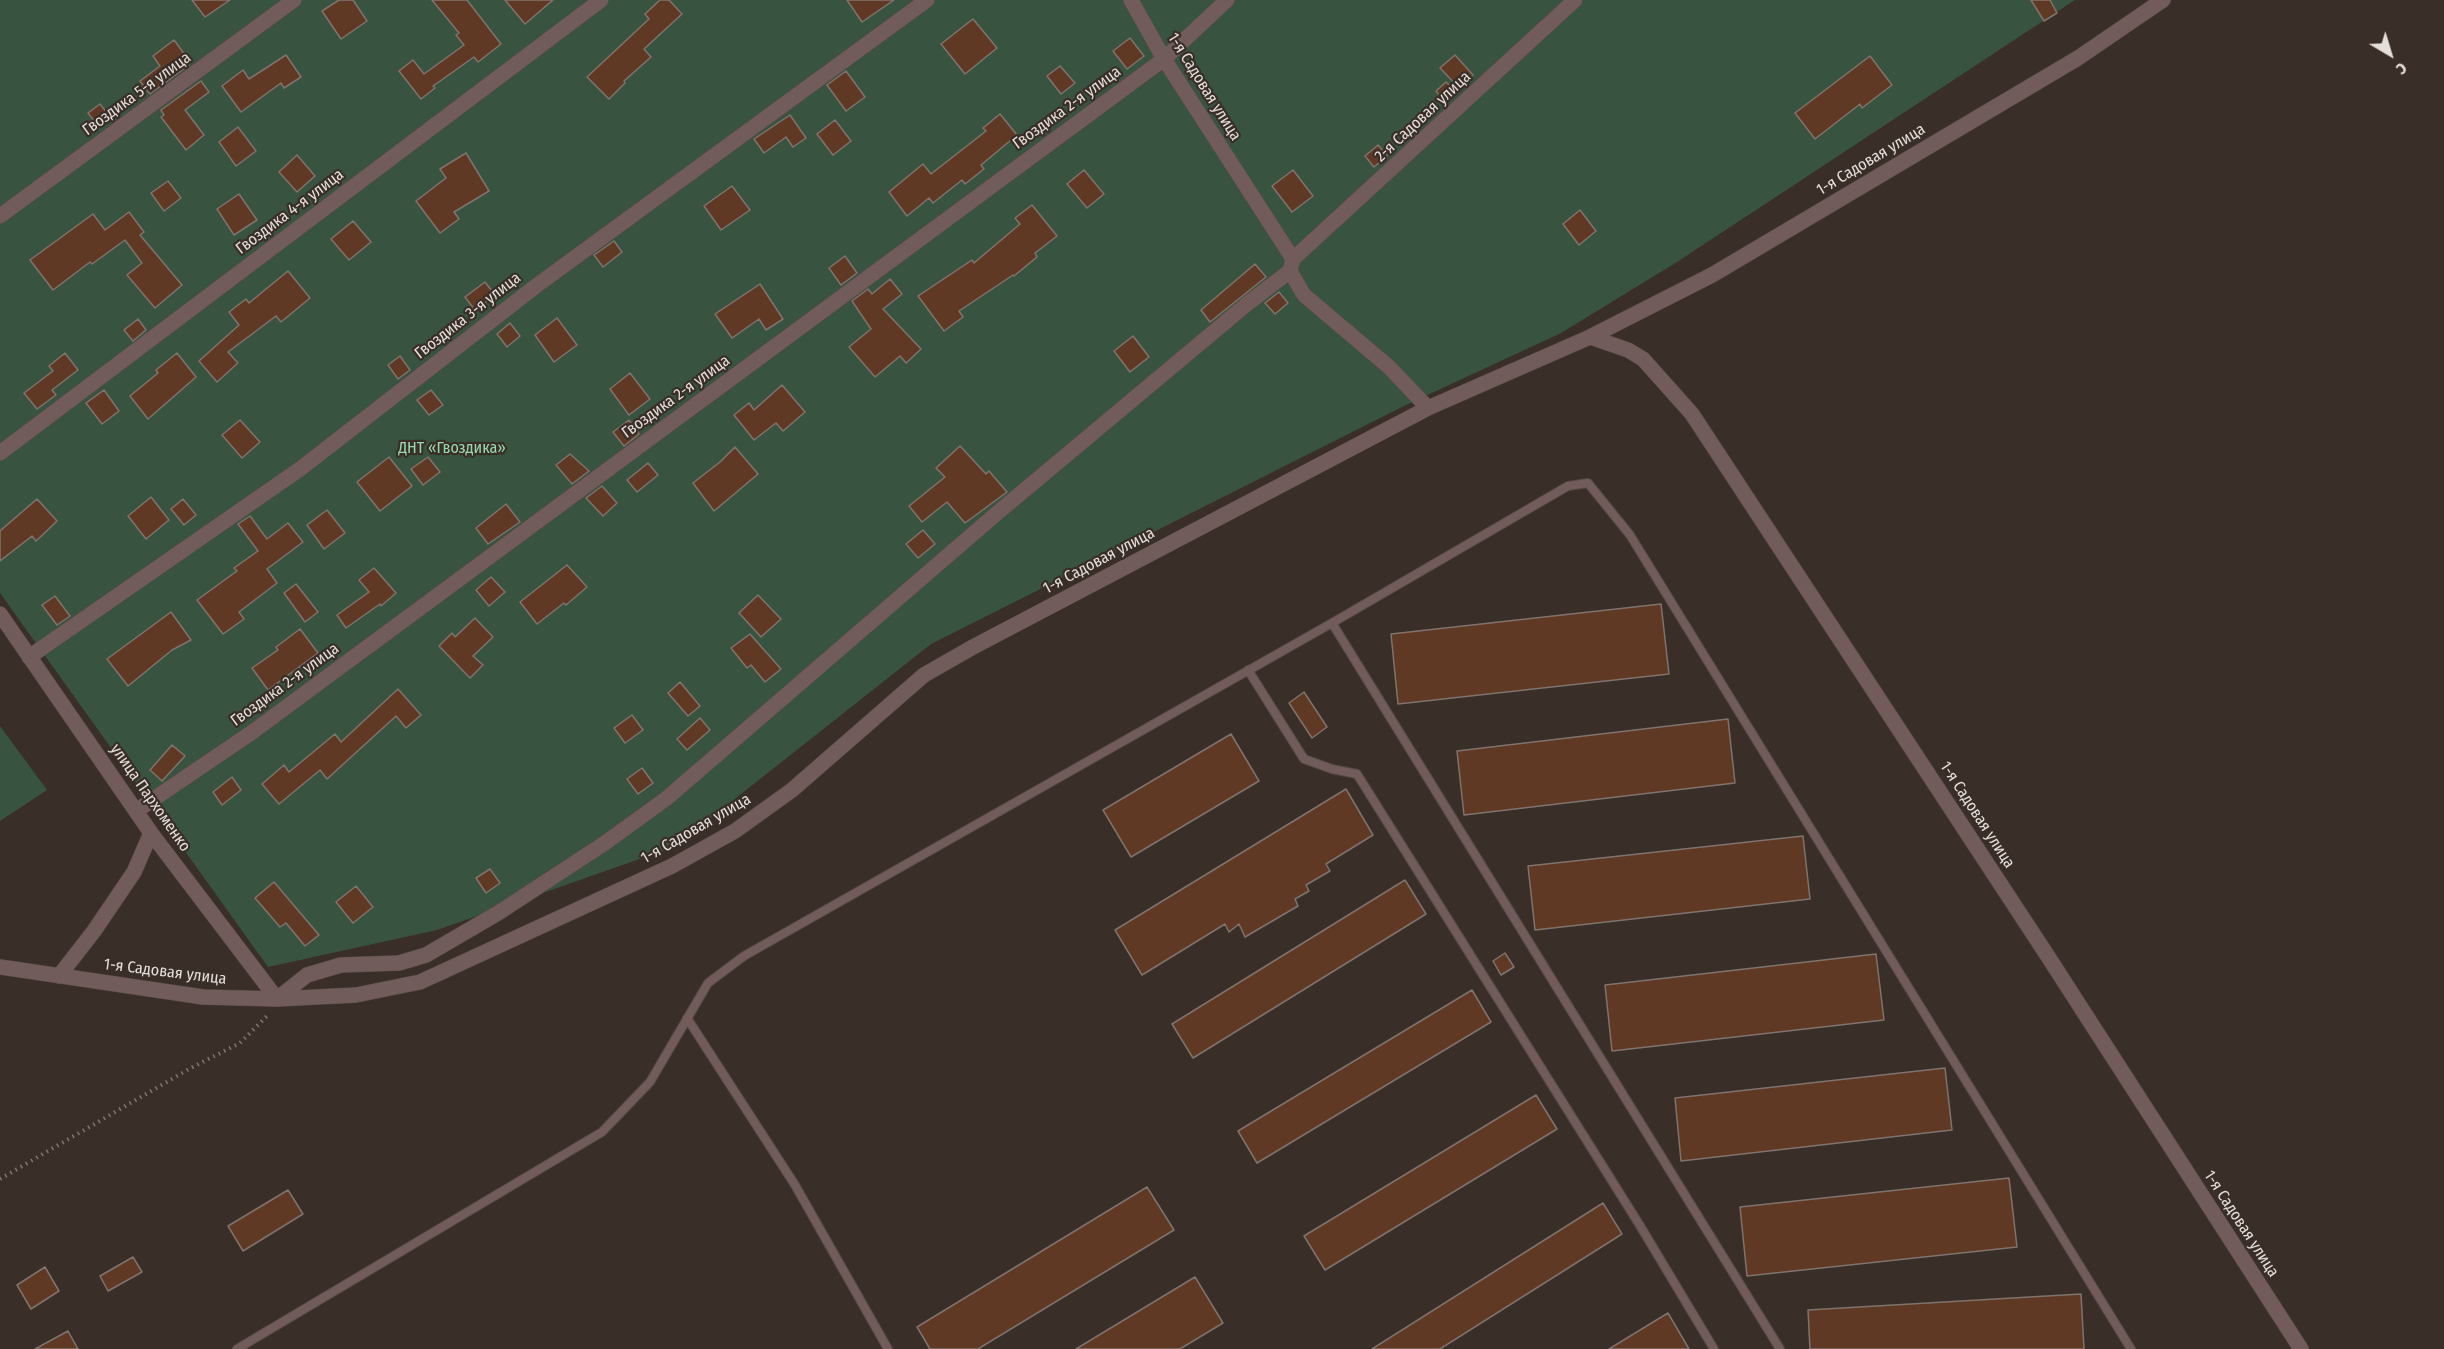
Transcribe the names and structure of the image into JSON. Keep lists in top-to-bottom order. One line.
{"streets":{"street":["1-я Садовая улица","Гвоздика 5-я улица","Гвоздика 2-я улица","2-я Садовая улица","Гвоздика 4-я улица","Гвоздика 3-я улица","улица Пархоменко"]},"crossings":[["1-я Садовая улица","Гвоздика 2-я улица"],["1-я Садовая улица","2-я Садовая улица"],["1-я Садовая улица","улица Пархоменко"],["Гвоздика 2-я улица","улица Пархоменко"],["2-я Садовая улица","улица Пархоменко"],["Гвоздика 3-я улица","улица Пархоменко"]],"parks":["ДНТ «Гвоздика»"],"north":"bottom right"}
